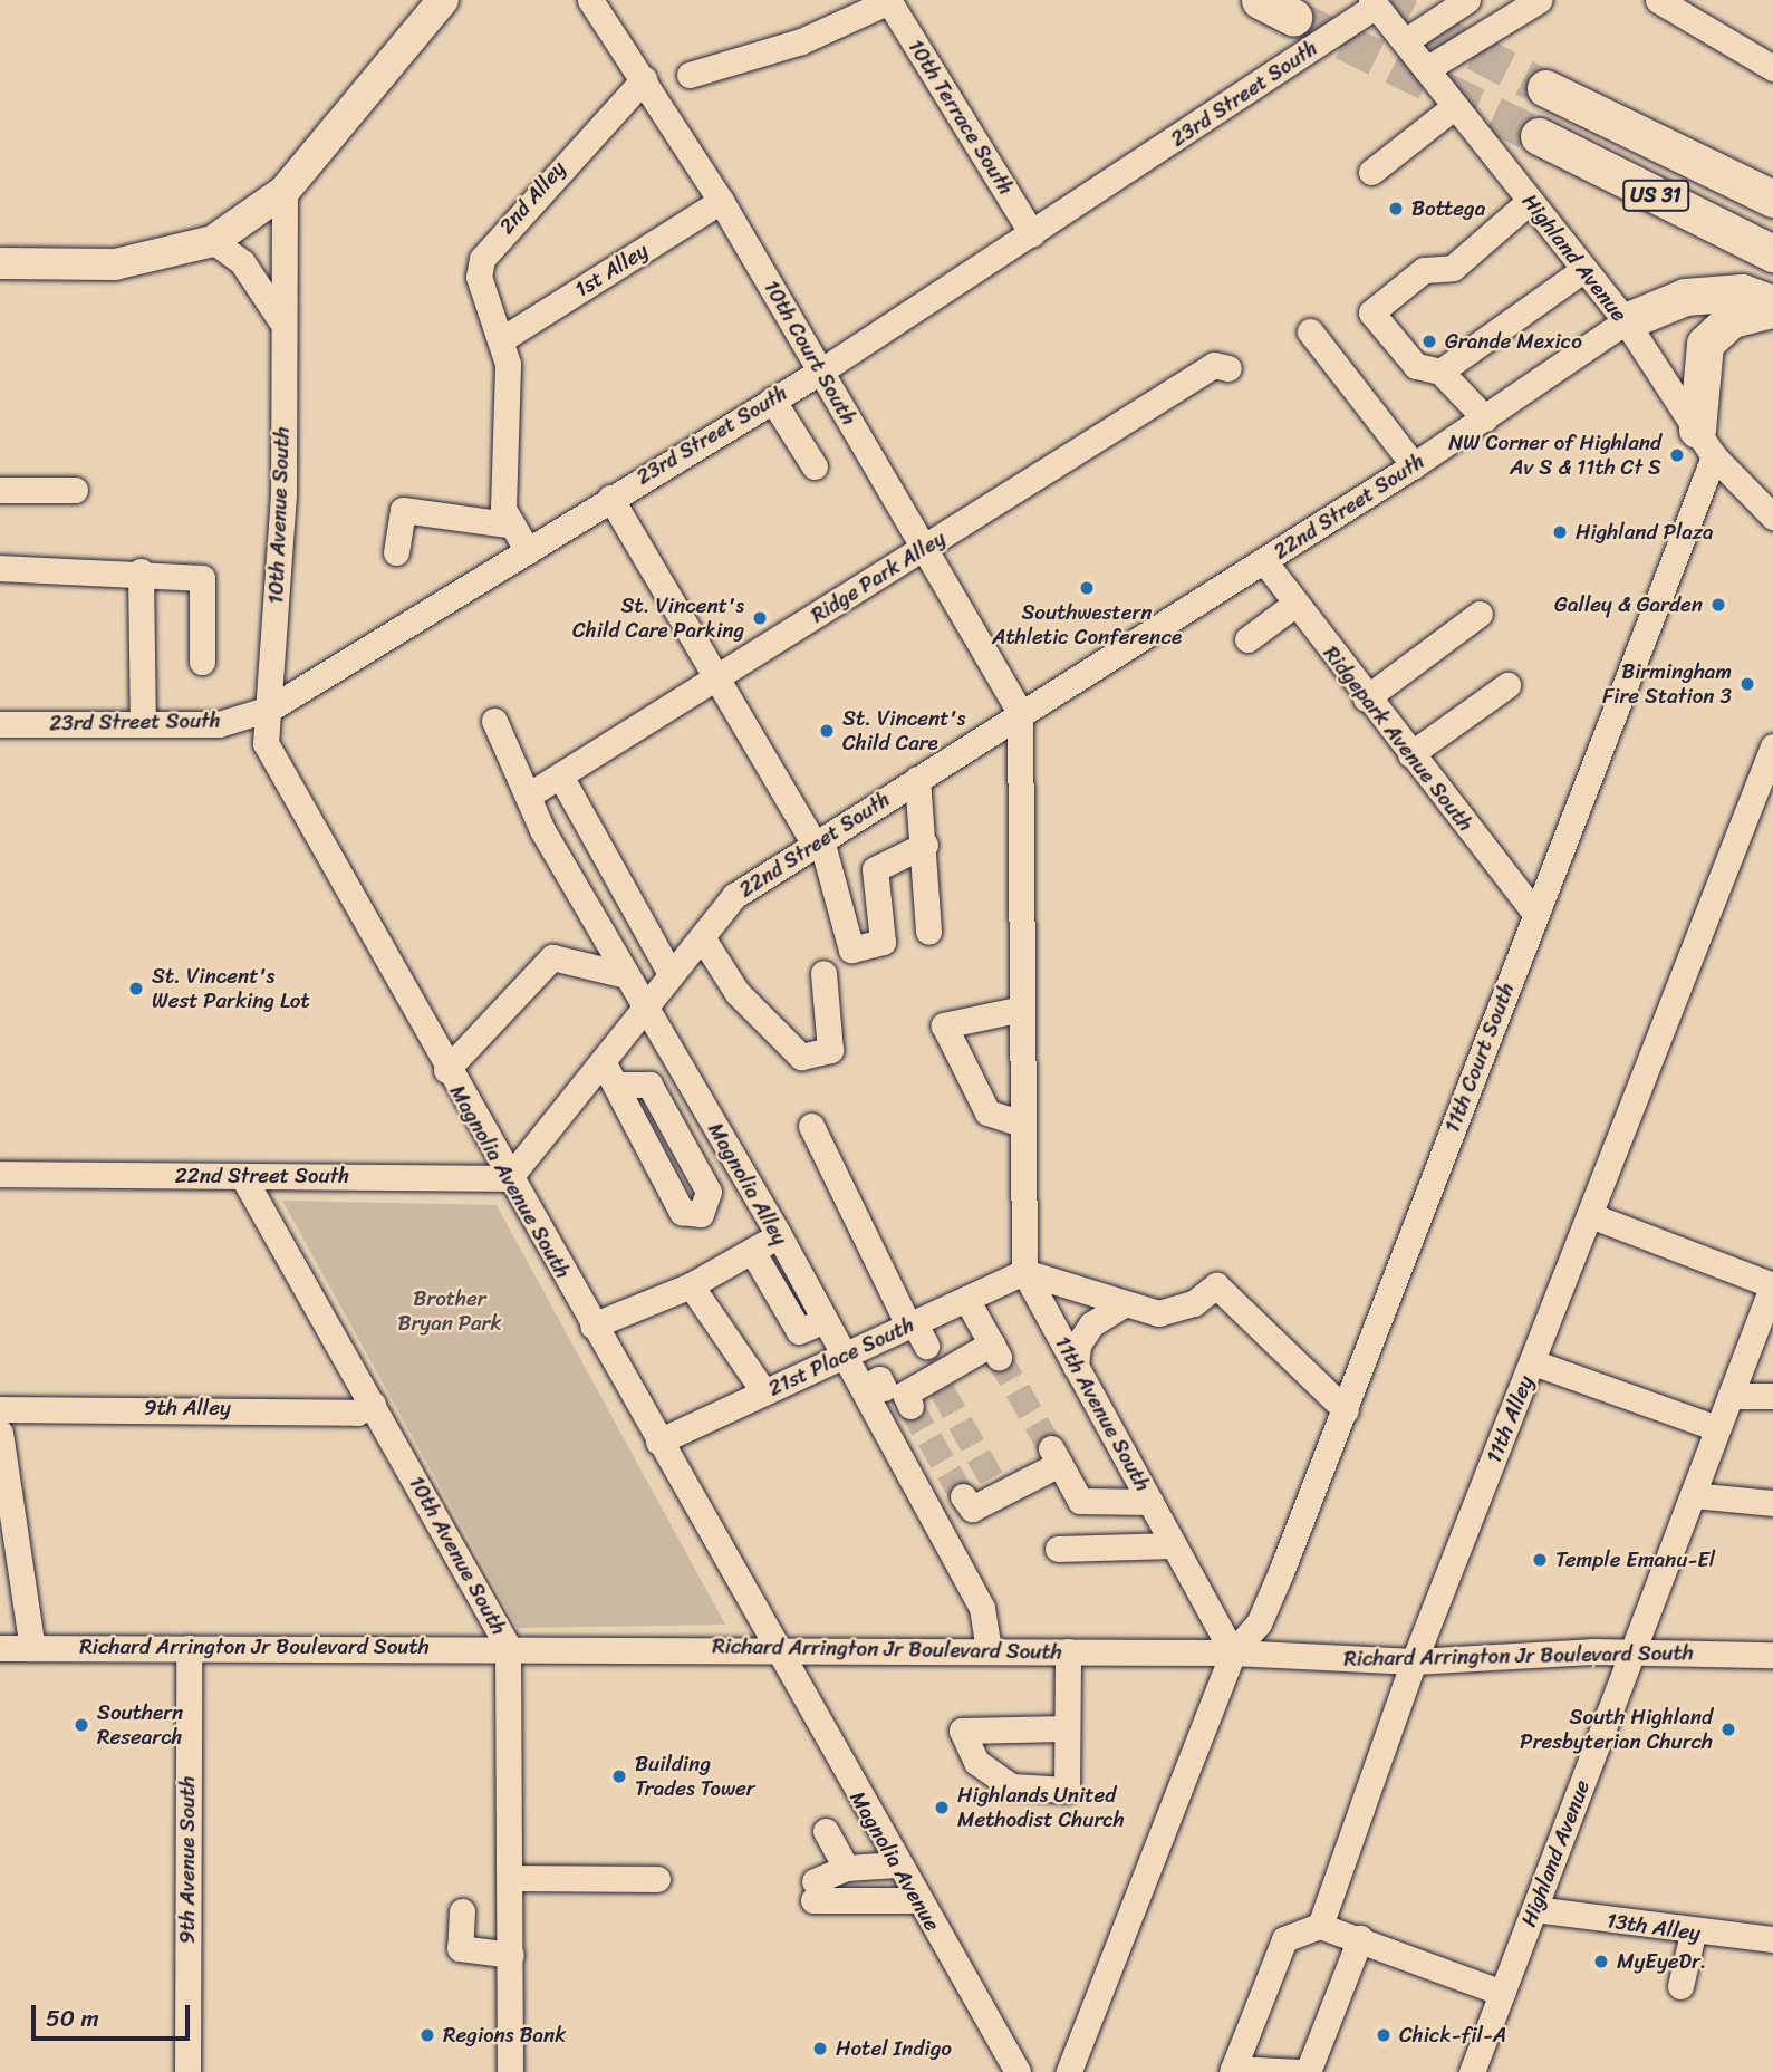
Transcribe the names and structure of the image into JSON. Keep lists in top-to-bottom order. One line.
{"streets":{"highway":["US 31"],"street":["23rd Street South","10th Terrace South","2nd Alley","Highland Avenue","1st Alley","10th Court South","22nd Street South","10th Avenue South","Ridge Park Alley","Ridgepark Avenue South","11th Court South","Magnolia Avenue South","Magnolia Alley","21st Place South","9th Alley","11th Avenue South","11th Alley","Richard Arrington Jr Boulevard South","9th Avenue South","Magnolia Avenue","13th Alley"]},"crossings":[["23rd Street South","10th Terrace South"],["23rd Street South","Highland Avenue"],["23rd Street South","10th Court South"],["23rd Street South","10th Avenue South"],["23rd Street South","Magnolia Avenue South"],["2nd Alley","1st Alley"],["2nd Alley","10th Court South"],["Highland Avenue","22nd Street South"],["Highland Avenue","11th Court South"],["Highland Avenue","Richard Arrington Jr Boulevard South"],["Highland Avenue","13th Alley"],["1st Alley","10th Court South"],["10th Court South","22nd Street South"],["10th Court South","Ridge Park Alley"],["10th Court South","11th Avenue South"],["22nd Street South","10th Avenue South"],["22nd Street South","Ridgepark Avenue South"],["22nd Street South","Magnolia Avenue South"],["22nd Street South","Magnolia Alley"],["22nd Street South","11th Avenue South"],["10th Avenue South","Magnolia Avenue South"],["10th Avenue South","9th Alley"],["10th Avenue South","Richard Arrington Jr Boulevard South"],["Ridge Park Alley","Magnolia Alley"],["Ridgepark Avenue South","11th Court South"],["11th Court South","11th Avenue South"],["11th Court South","Richard Arrington Jr Boulevard South"],["Magnolia Avenue South","21st Place South"],["Magnolia Avenue South","Richard Arrington Jr Boulevard South"],["Magnolia Avenue South","Magnolia Avenue"],["Magnolia Alley","21st Place South"],["Magnolia Alley","Richard Arrington Jr Boulevard South"],["21st Place South","11th Avenue South"],["11th Avenue South","Richard Arrington Jr Boulevard South"],["11th Alley","Richard Arrington Jr Boulevard South"],["Richard Arrington Jr Boulevard South","9th Avenue South"],["Richard Arrington Jr Boulevard South","Magnolia Avenue"]],"parks":["Brother Bryan Park"],"places":["Bottega","Grande Mexico","NW Corner of Highland Av S & 11th Ct S","Highland Plaza","Southwestern Athletic Conference","Galley & Garden","St. Vincent's Child Care Parking","Birmingham Fire Station 3","St. Vincent's Child Care","St. Vincent's West Parking Lot","Temple Emanu-El","Southern Research","South Highland Presbyterian Church","Building Trades Tower","Highlands United Methodist Church","MyEyeDr.","Regions Bank","Chick-fil-A","Hotel Indigo"],"scale_bar":"50 m"}
